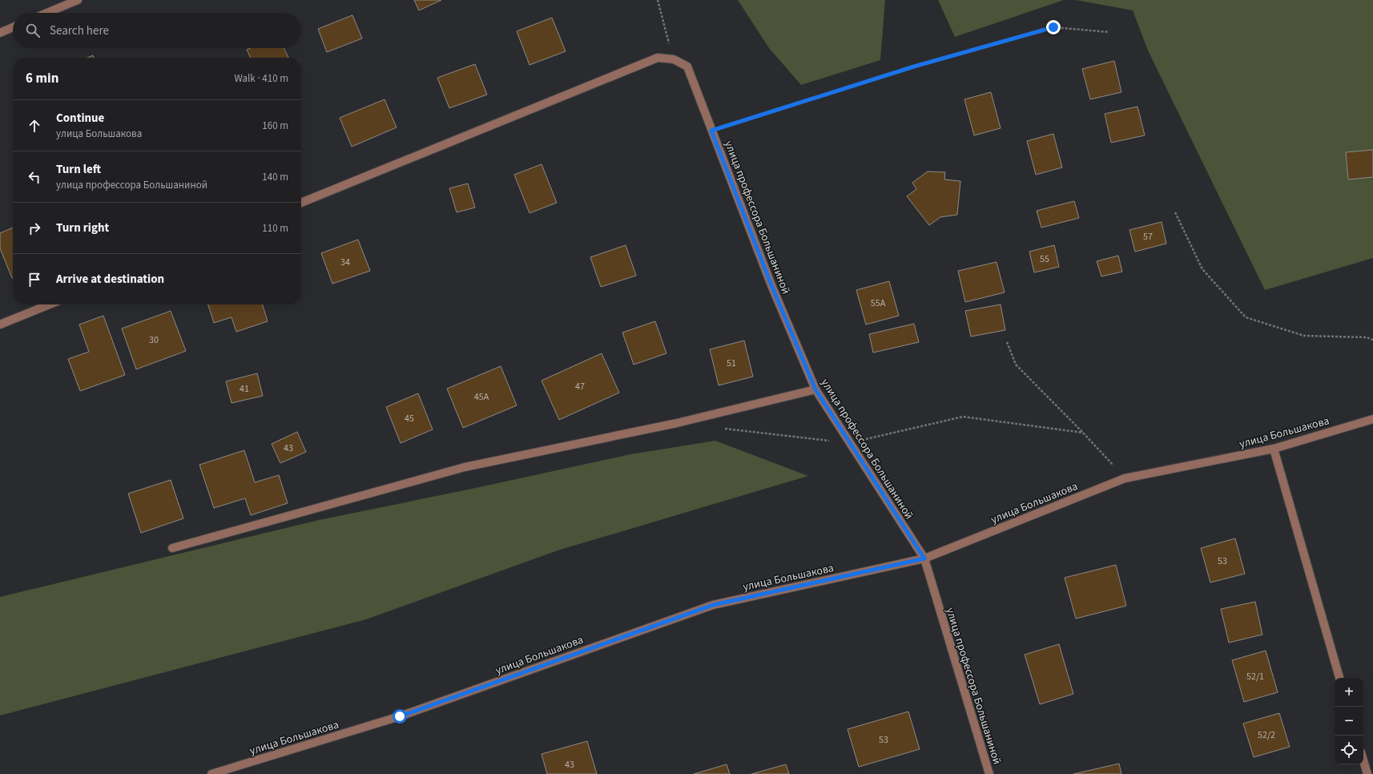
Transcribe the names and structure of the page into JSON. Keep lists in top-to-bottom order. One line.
{"streets":{"street":["улица профессора Большаниной","улица Большакова"]},"crossings":[["улица профессора Большаниной","улица Большакова"]],"house_numbers":["57","55","34","55А","30","51","47","41","45А","45","43","53","52/1","52/2","53","43"],"page":{"search":"Search here","heading":["6 min","Walk · 410 m"],"list":[["Continue","улица Большакова","160 m"],["Turn left","улица профессора Большаниной","140 m"],["Turn right","110 m"],"Arrive at destination"],"map_buttons":["+","−"]}}
